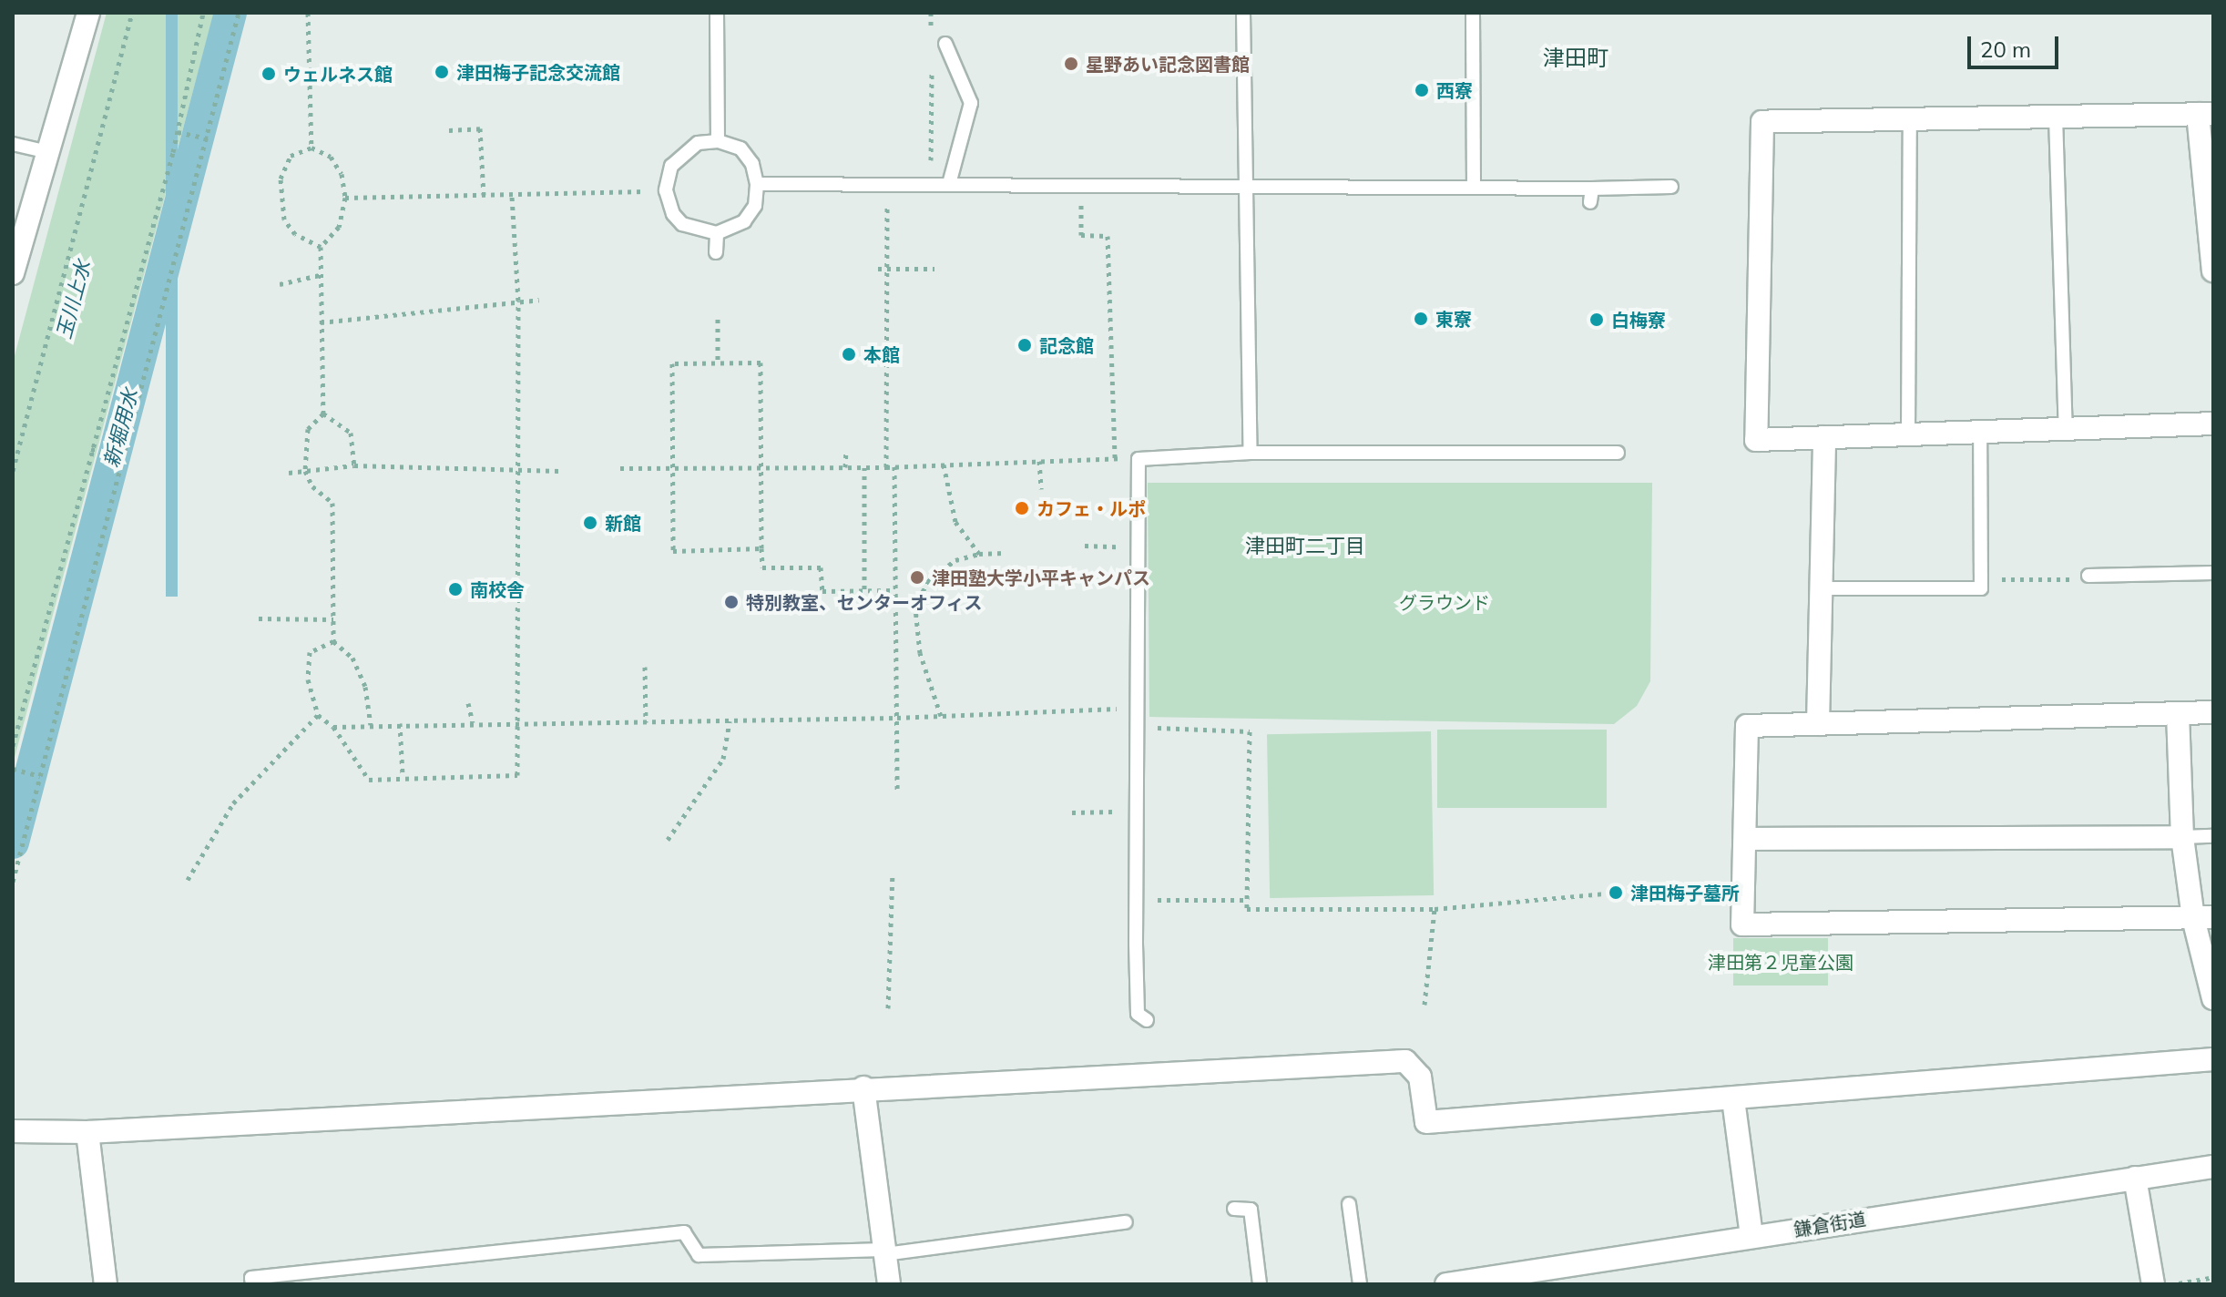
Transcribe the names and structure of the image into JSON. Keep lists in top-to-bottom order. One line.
{"streets":{"street":["鎌倉街道"]},"districts":["津田町","津田町二丁目"],"water":["玉川上水","新堀用水"],"parks":["グラウンド","津田第２児童公園"],"places":["星野あい記念図書館","津田梅子記念交流館","ウェルネス館","西寮","東寮","白梅寮","記念館","本館","カフェ・ルポ","新館","津田塾大学小平キャンパス","南校舎","特別教室、センターオフィス","津田梅子墓所"],"scale_bar":"20 m"}
